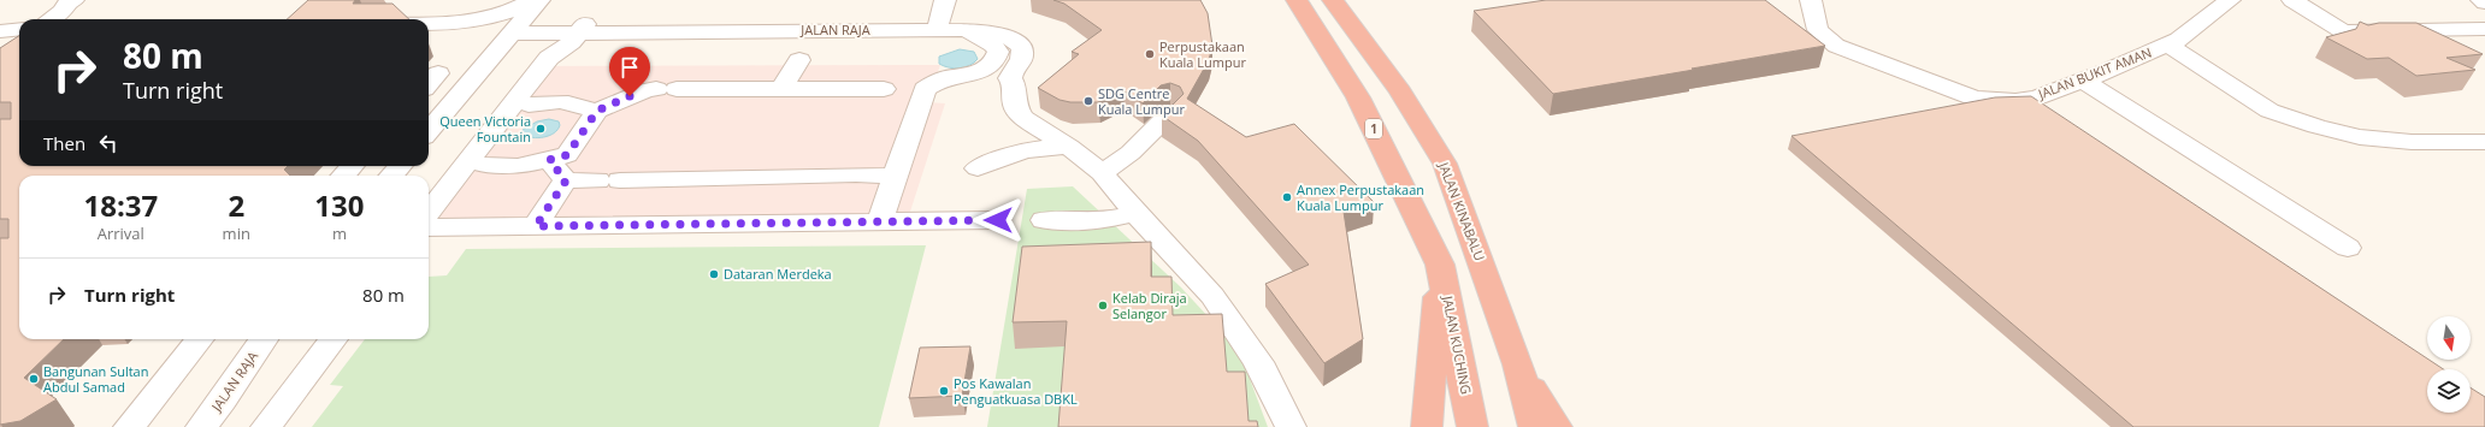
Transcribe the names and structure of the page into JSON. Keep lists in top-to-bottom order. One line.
{"streets":{"highway":["1","JALAN KINABALU","JALAN KUCHING"],"street":["JALAN RAJA","JALAN BUKIT AMAN"]},"crossings":[["1","JALAN KUCHING"]],"places":["Perpustakaan Kuala Lumpur","SDG Centre Kuala Lumpur","Queen Victoria Fountain","Annex Perpustakaan Kuala Lumpur","Dataran Merdeka","Kelab Diraja Selangor","Bangunan Sultan Abdul Samad","Pos Kawalan Penguatkuasa DBKL"],"north":"bottom","page":{"turn":["80 m","Turn right"],"then":"Then","eta":["18:37","Arrival","2","min","130","m"],"list":[{"name":"Turn right","value":"80 m"}]}}
